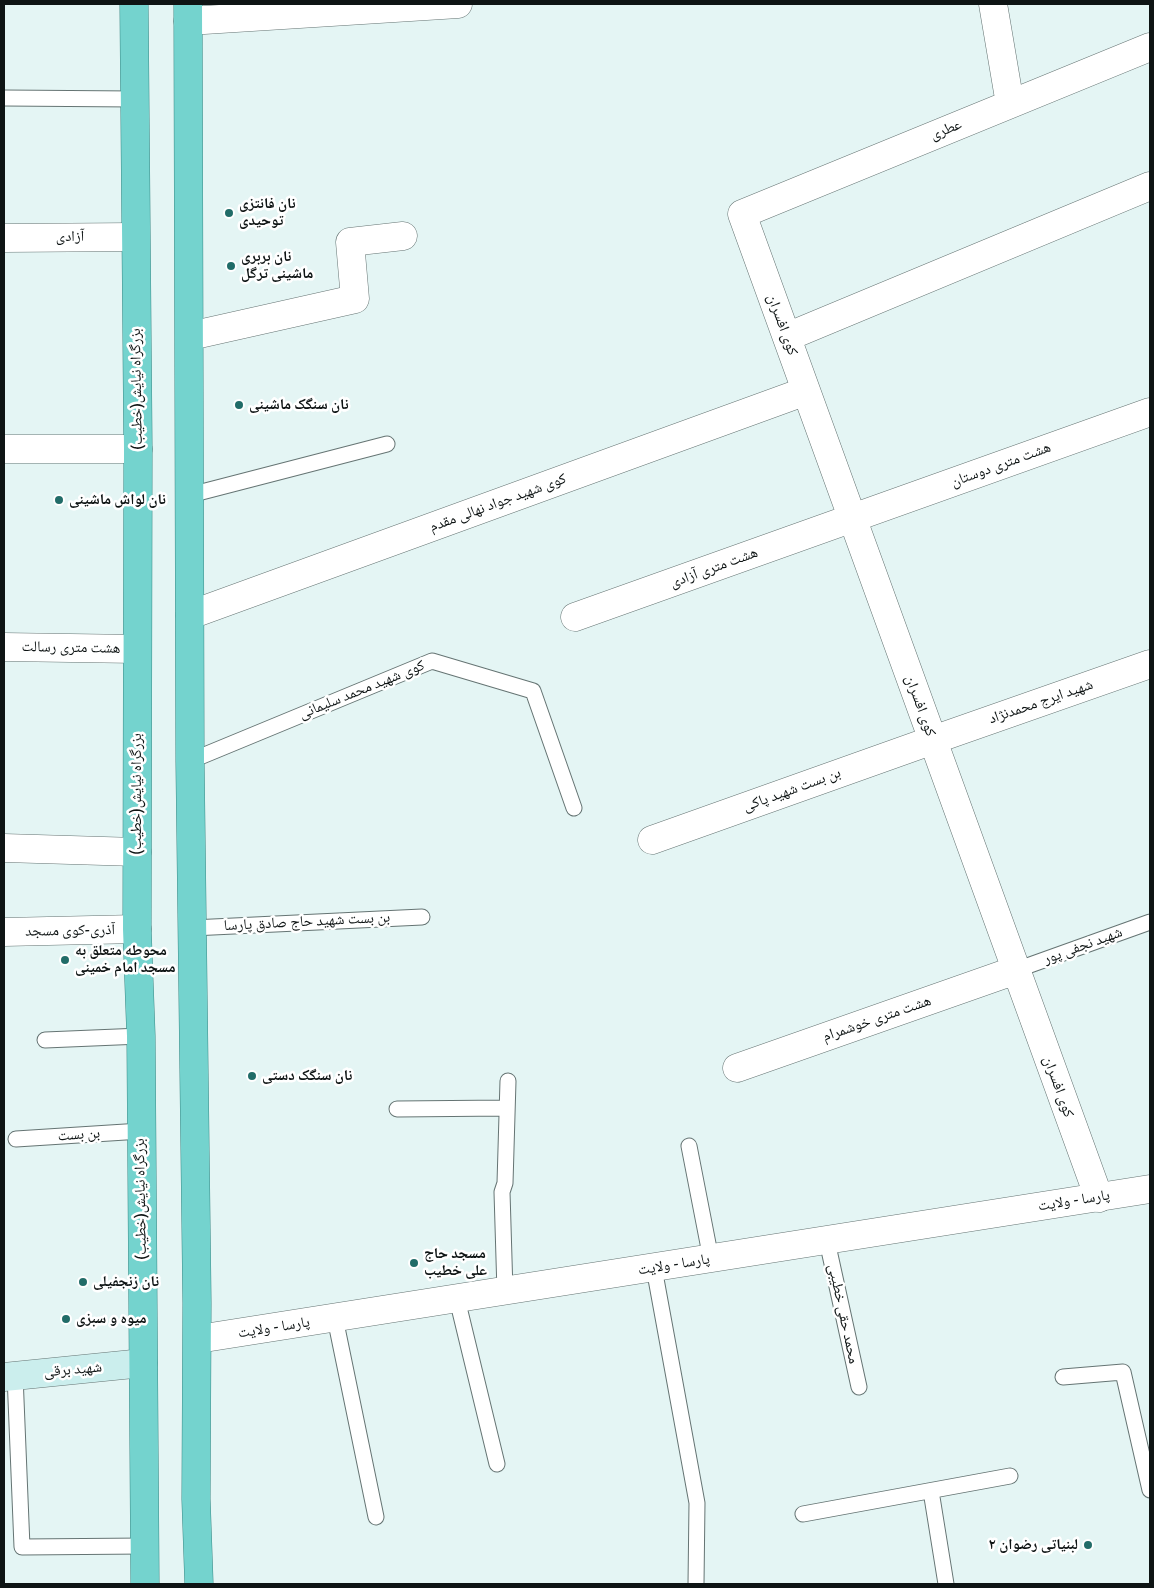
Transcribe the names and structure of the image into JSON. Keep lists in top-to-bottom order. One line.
{"streets":{"highway":["بزرگراه نیایش(خطیب)"],"main road":["شهید برقی"],"street":["عطری","آزادی","کوی افسران","هشت متری دوستان","کوی شهید جواد نهالی مقدم","هشت متری آزادی","هشت متری رسالت","شهید ایرج محمدنژاد","بن بست شهید پاکى","آذری-کوی مسجد","هشت متری خوشمرام","پارسا - ولایت"],"lane":["کوی شهید محمد سلیمانی","بن بست شهید حاج صادق پارسا","شهید نجفی پور","بن بست","محمد حقی خطیبی"]},"crossings":[["عطری","کوی افسران"],["آزادی","بزرگراه نیایش(خطیب)"],["کوی افسران","هشت متری دوستان"],["کوی افسران","کوی شهید جواد نهالی مقدم"],["کوی افسران","هشت متری آزادی"],["کوی افسران","شهید ایرج محمدنژاد"],["کوی افسران","بن بست شهید پاکى"],["کوی افسران","شهید نجفی پور"],["کوی افسران","هشت متری خوشمرام"],["کوی افسران","پارسا - ولایت"],["بزرگراه نیایش(خطیب)","هشت متری رسالت"],["بزرگراه نیایش(خطیب)","آذری-کوی مسجد"],["بزرگراه نیایش(خطیب)","بن بست"],["بزرگراه نیایش(خطیب)","شهید برقی"],["هشت متری دوستان","هشت متری آزادی"],["شهید ایرج محمدنژاد","بن بست شهید پاکى"],["شهید نجفی پور","هشت متری خوشمرام"],["پارسا - ولایت","محمد حقی خطیبی"]],"places":["نان فانتزی توحیدی","نان بربری ماشینی ترگل","نان سنگک ماشینی","نان لواش ماشینی","محوطه متعلق به مسجد امام خمینی","نان سنگک دستی","مسجد حاج علی خطیب","نان زنجفیلی","میوه و سبزی","لبنیاتی رضوان ۲"]}
